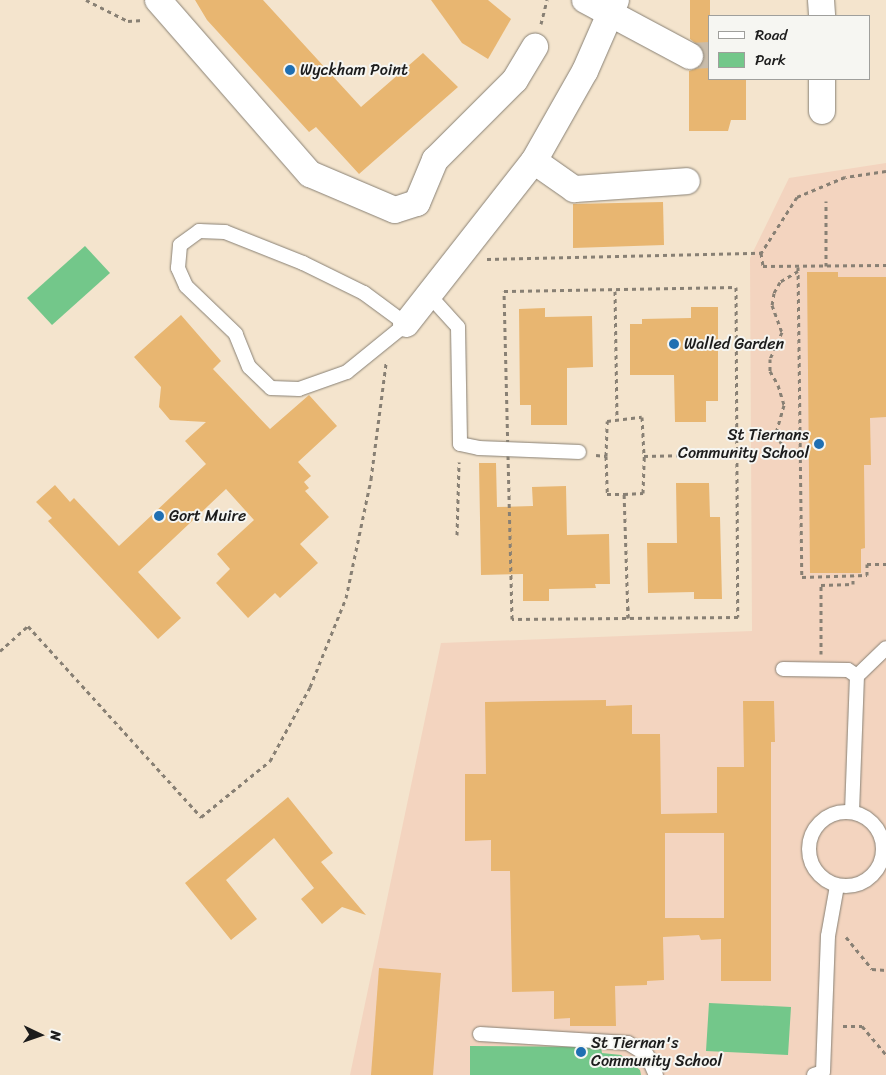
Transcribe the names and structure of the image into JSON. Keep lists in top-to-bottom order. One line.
{"places":["Wyckham Point","Walled Garden","St Tiernans Community School","Gort Muire","St Tiernan's Community School"],"legend":["Road","Park"],"north":"right"}
